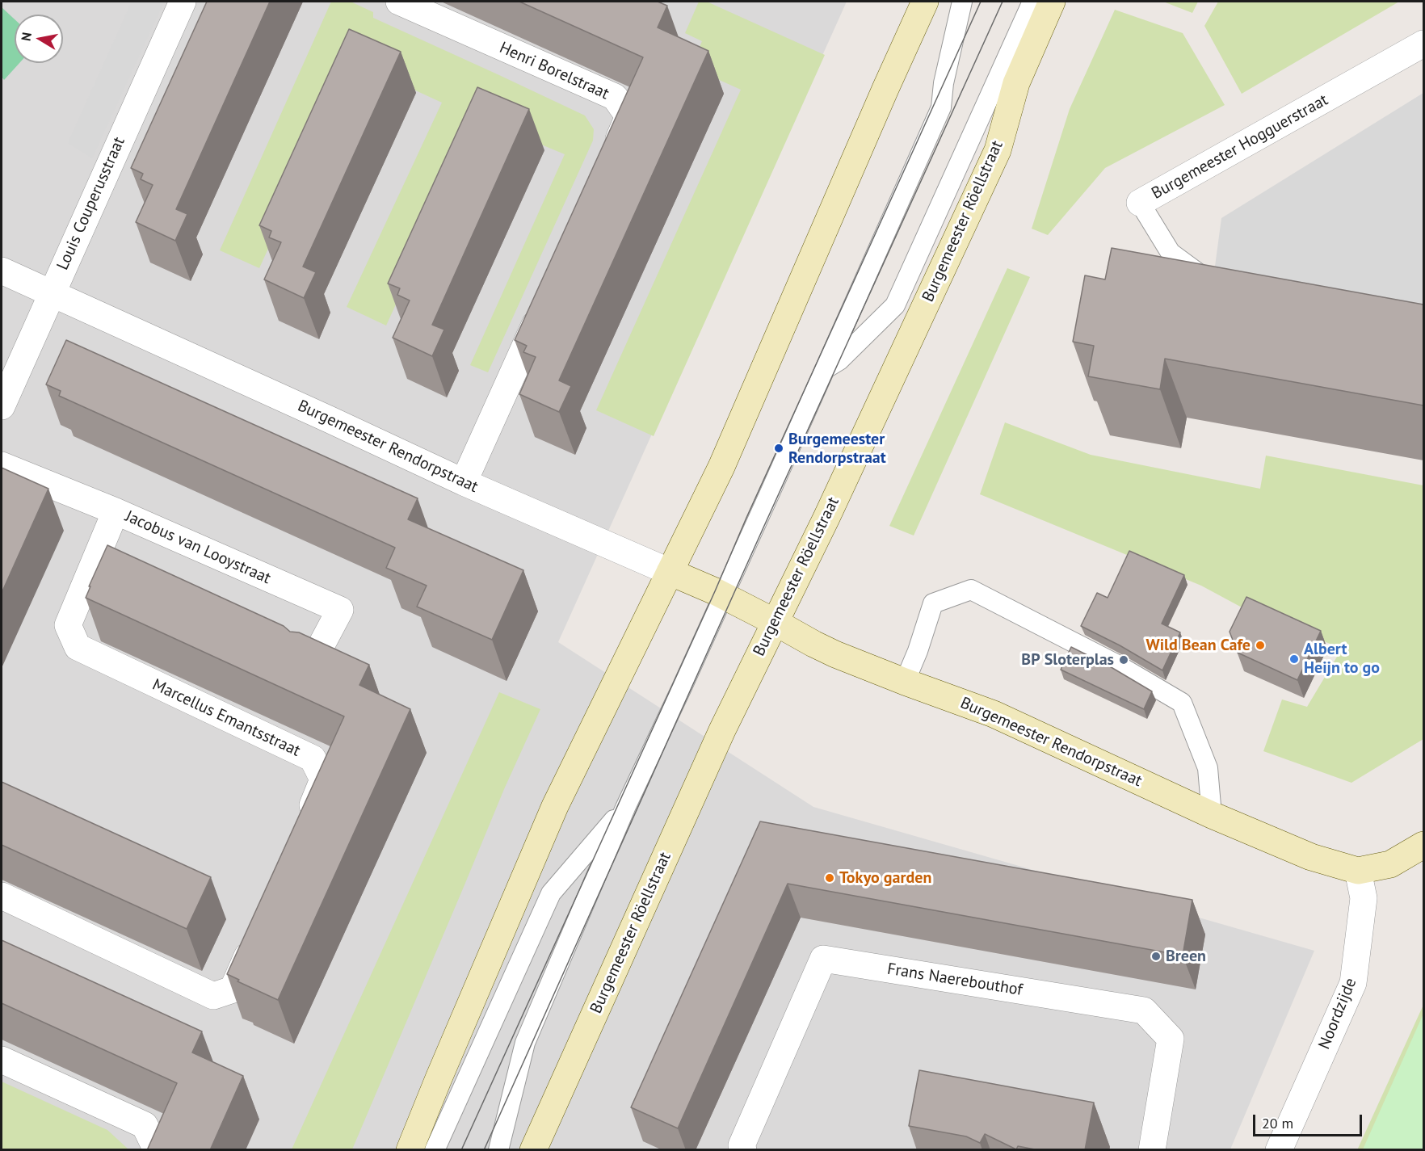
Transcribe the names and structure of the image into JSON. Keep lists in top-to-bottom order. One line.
{"streets":{"main road":["Burgemeester Röellstraat","Burgemeester Rendorpstraat"],"street":["Henri Borelstraat","Burgemeester Hogguerstraat","Louis Couperusstraat","Jacobus van Looystraat","Marcellus Emantsstraat","Frans Naerebouthof","Noordzijde"]},"crossings":[["Louis Couperusstraat","Burgemeester Rendorpstraat"],["Burgemeester Röellstraat","Burgemeester Rendorpstraat"],["Burgemeester Rendorpstraat","Noordzijde"],["Jacobus van Looystraat","Marcellus Emantsstraat"]],"places":["Burgemeester Rendorpstraat","Wild Bean Cafe","Albert Heijn to go","BP Sloterplas","Tokyo garden","Breen"],"scale_bar":"20 m","north":"left"}
